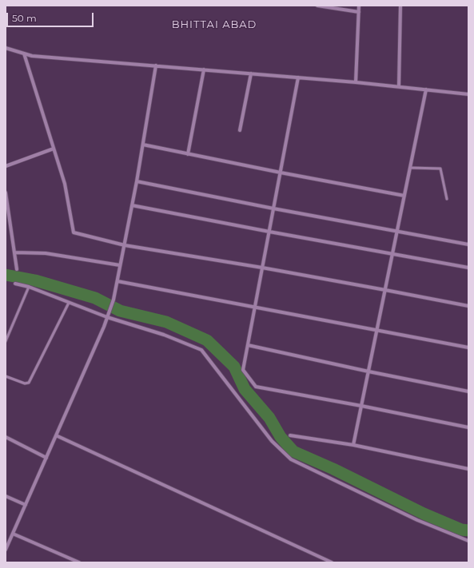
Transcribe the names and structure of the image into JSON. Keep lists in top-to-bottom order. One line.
{"districts":["BHITTAI ABAD"],"scale_bar":"50 m"}
